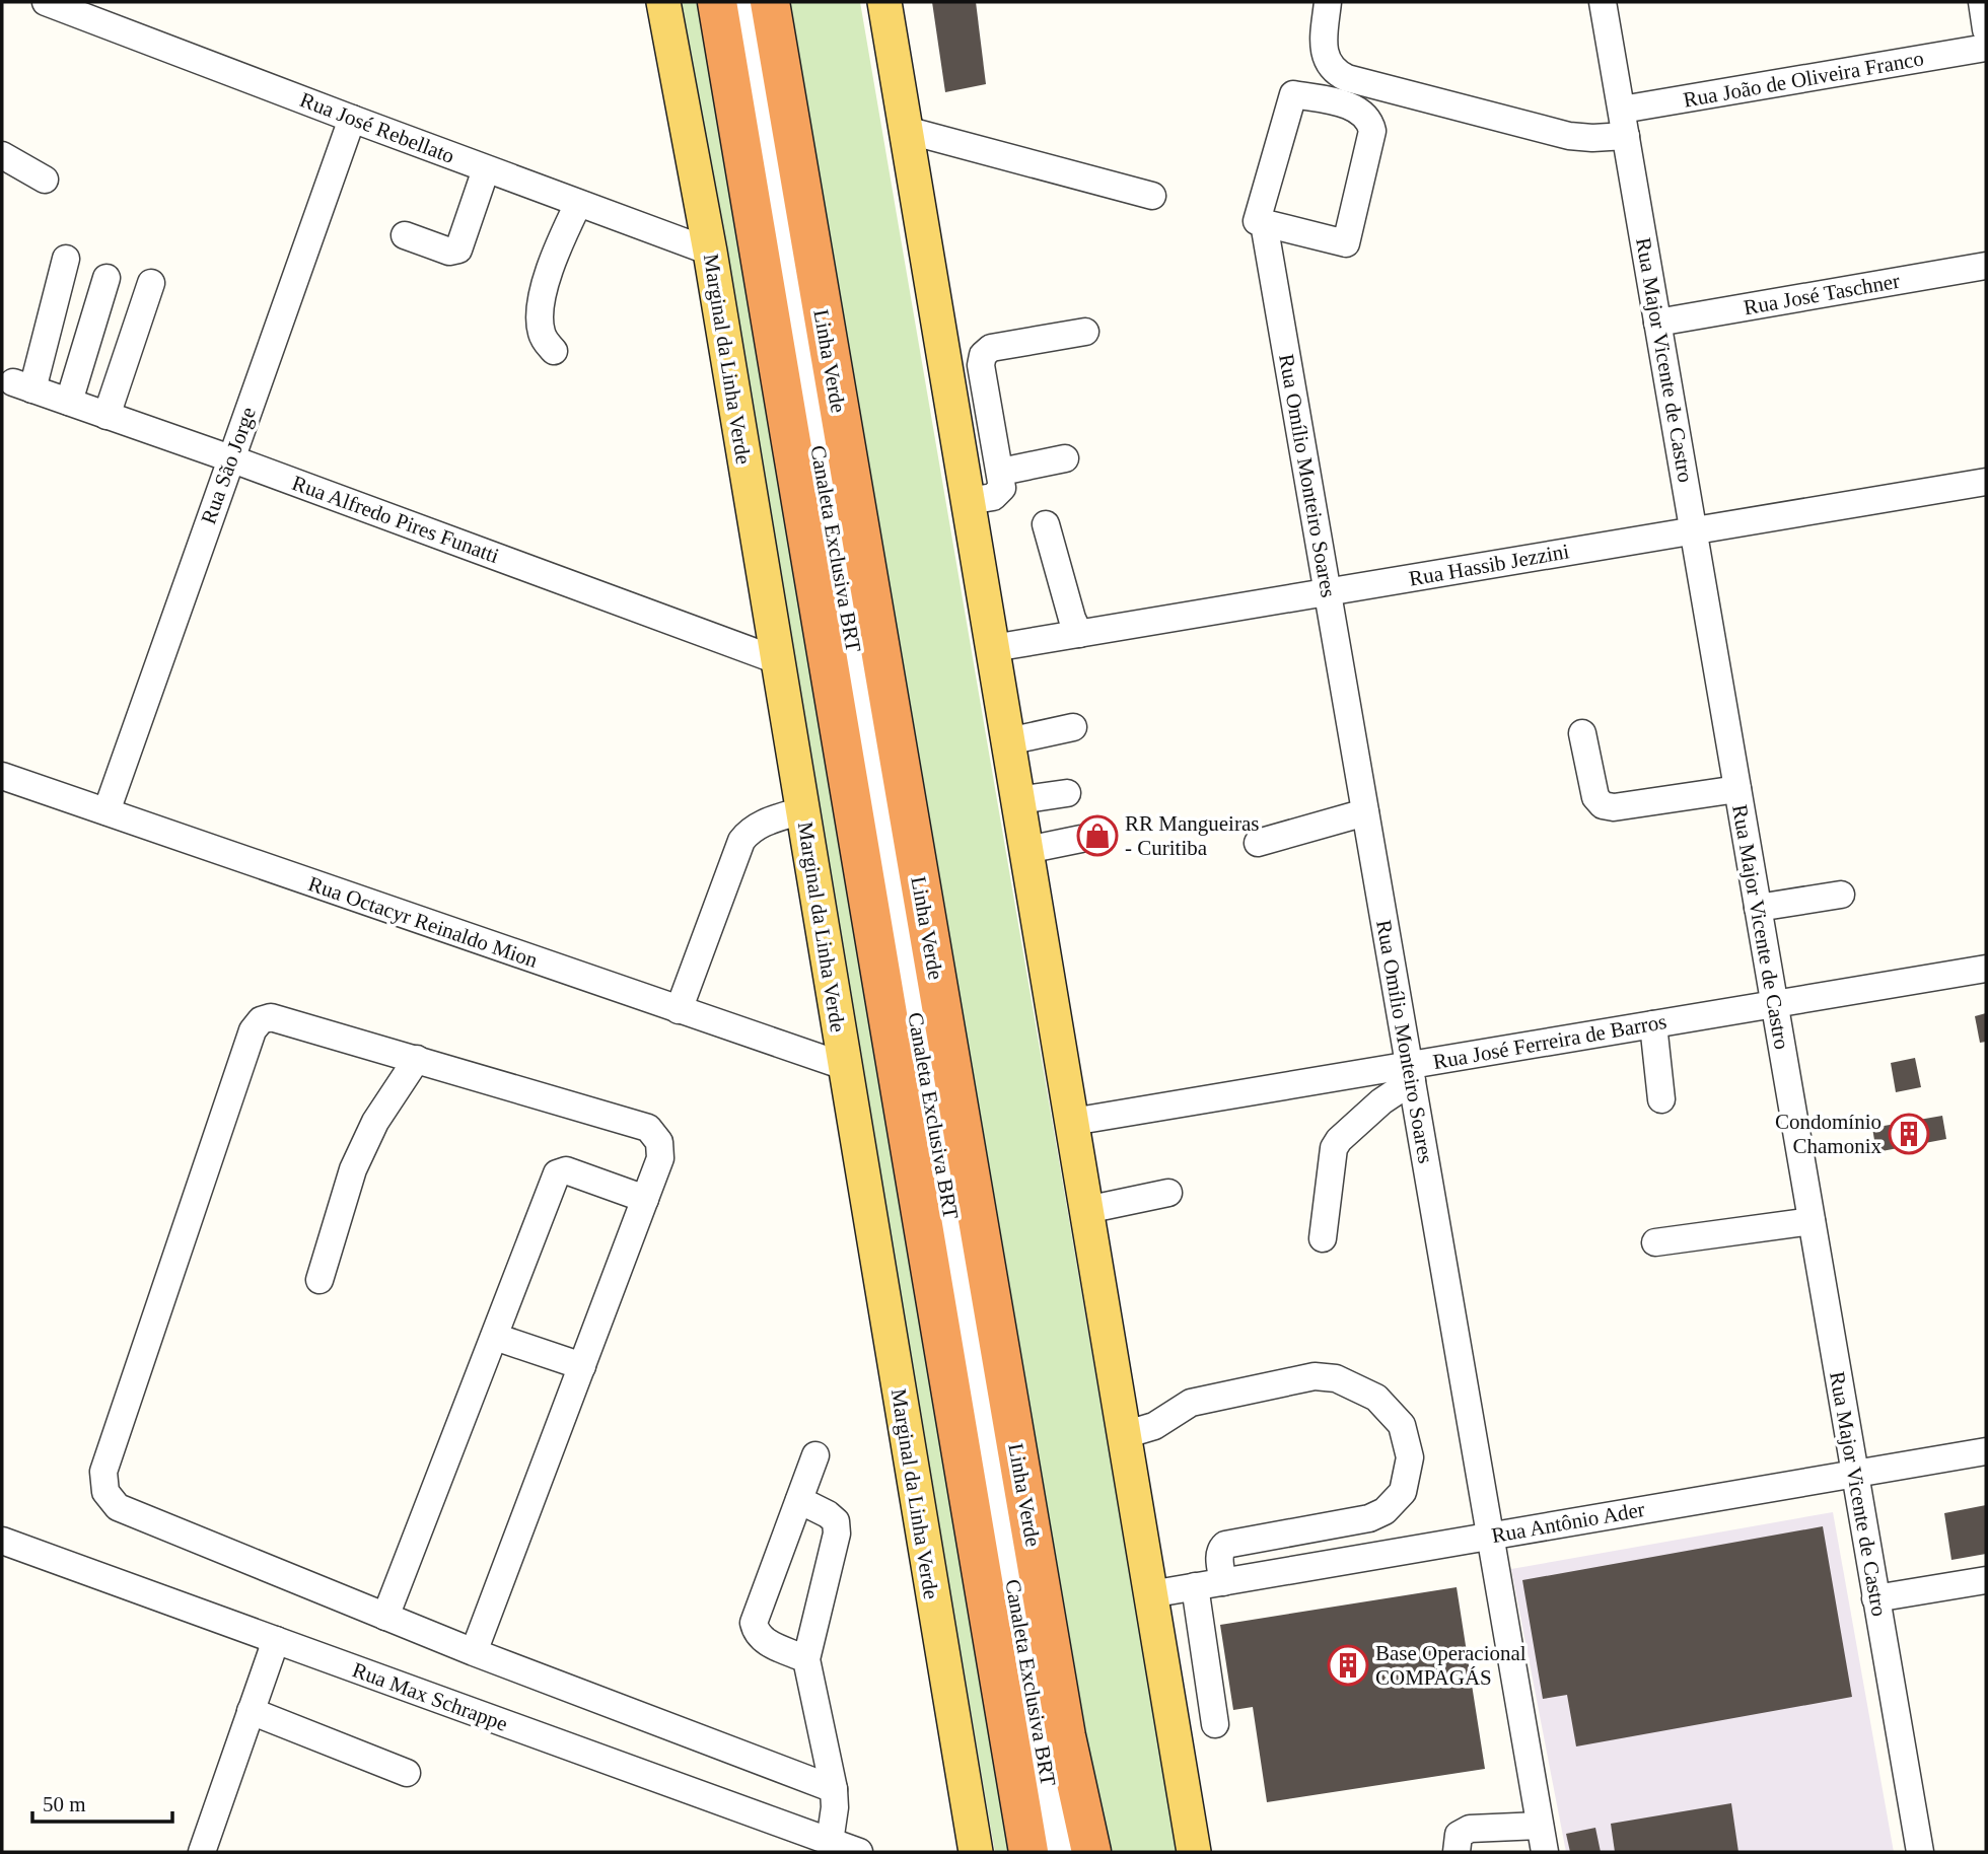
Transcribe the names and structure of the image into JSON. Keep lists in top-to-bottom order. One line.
{"streets":{"highway":["Linha Verde"],"main road":["Marginal da Linha Verde"],"street":["Rua João de Oliveira Franco","Rua José Rebellato","Rua José Taschner","Rua Major Vicente de Castro","Rua São Jorge","Rua Omílio Monteiro Soares","Rua Alfredo Pires Funatti","Canaleta Exclusiva BRT","Rua Hassib Jezzini","Rua Octacyr Reinaldo Mion","Rua José Ferreira de Barros","Rua Antônio Ader","Rua Max Schrappe"]},"crossings":[["Rua João de Oliveira Franco","Rua Major Vicente de Castro"],["Rua José Rebellato","Marginal da Linha Verde"],["Rua José Rebellato","Rua São Jorge"],["Rua José Taschner","Rua Major Vicente de Castro"],["Marginal da Linha Verde","Rua Alfredo Pires Funatti"],["Marginal da Linha Verde","Rua Octacyr Reinaldo Mion"],["Rua Major Vicente de Castro","Rua Hassib Jezzini"],["Rua Major Vicente de Castro","Rua José Ferreira de Barros"],["Rua Major Vicente de Castro","Rua Antônio Ader"],["Rua São Jorge","Rua Alfredo Pires Funatti"],["Rua São Jorge","Rua Octacyr Reinaldo Mion"],["Rua Omílio Monteiro Soares","Rua Hassib Jezzini"],["Rua Omílio Monteiro Soares","Rua José Ferreira de Barros"],["Rua Omílio Monteiro Soares","Rua Antônio Ader"]],"places":{"shop":["RR Mangueiras - Curitiba"],"building":["Condomínio Chamonix","Base Operacional COMPAGÁS"]},"scale_bar":"50 m"}
